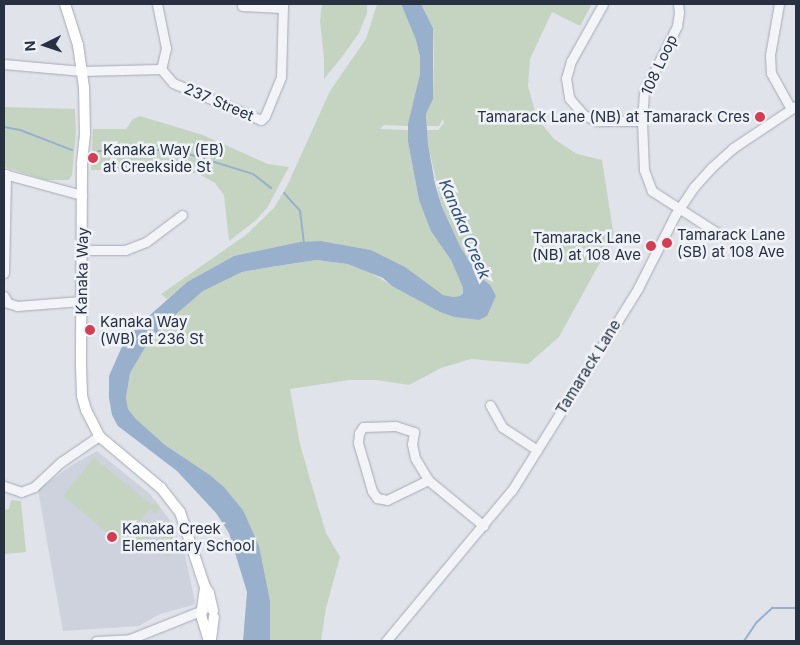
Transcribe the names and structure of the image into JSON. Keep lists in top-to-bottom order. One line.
{"streets":{"main road":["Kanaka Way"],"street":["108 Loop","237 Street","Tamarack Lane"]},"crossings":[["108 Loop","Tamarack Lane"]],"water":["Kanaka Creek"],"places":["Tamarack Lane (NB) at Tamarack Cres","Kanaka Way (EB) at Creekside St","Tamarack Lane (SB) at 108 Ave","Tamarack Lane (NB) at 108 Ave","Kanaka Way (WB) at 236 St","Kanaka Creek Elementary School"],"north":"left"}
